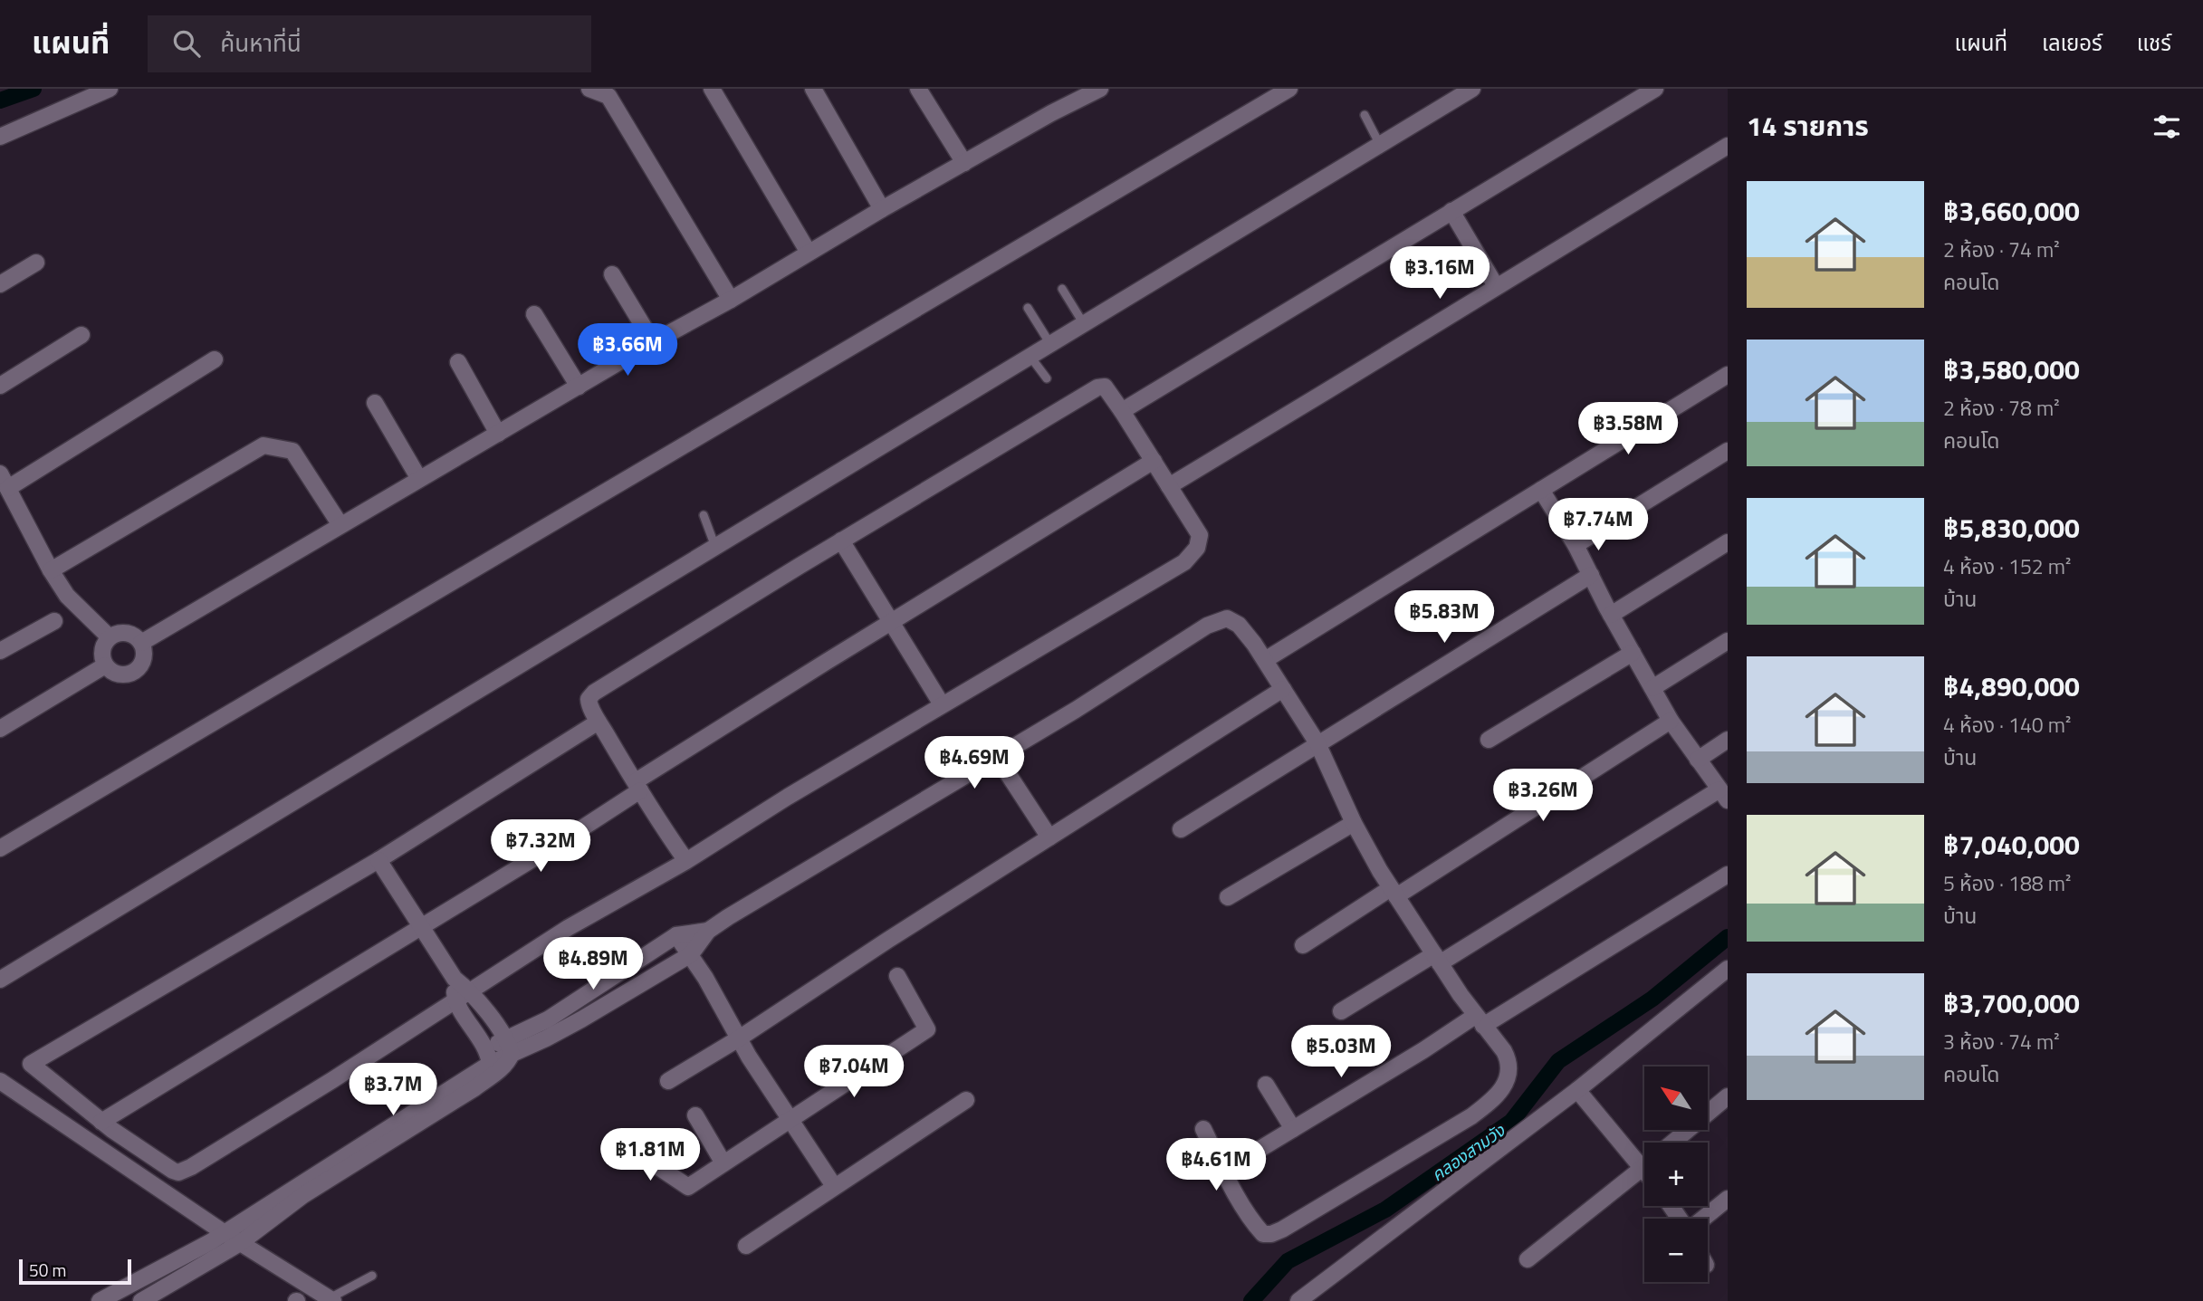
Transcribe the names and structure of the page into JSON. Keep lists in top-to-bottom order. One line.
{"water":["คลองสามวัง"],"scale_bar":"50 m","north":"top left","page":{"header":"แผนที่","search":"ค้นหาที่นี่","nav":["แผนที่","เลเยอร์","แชร์"],"heading":"14 รายการ","list":[{"name":"฿3,660,000","note":"2 ห้อง · 74 m² · คอนโด"},{"name":"฿3,580,000","note":"2 ห้อง · 78 m² · คอนโด"},{"name":"฿5,830,000","note":"4 ห้อง · 152 m² · บ้าน"},{"name":"฿4,890,000","note":"4 ห้อง · 140 m² · บ้าน"},{"name":"฿7,040,000","note":"5 ห้อง · 188 m² · บ้าน"},{"name":"฿3,700,000","note":"3 ห้อง · 74 m² · คอนโด"}],"price":["฿3.16M","฿3.66M","฿3.58M","฿7.74M","฿5.83M","฿4.69M","฿3.26M","฿7.32M","฿4.89M","฿5.03M","฿7.04M","฿3.7M","฿1.81M","฿4.61M"],"map_buttons":["+","−"],"scale":"50 m"}}
